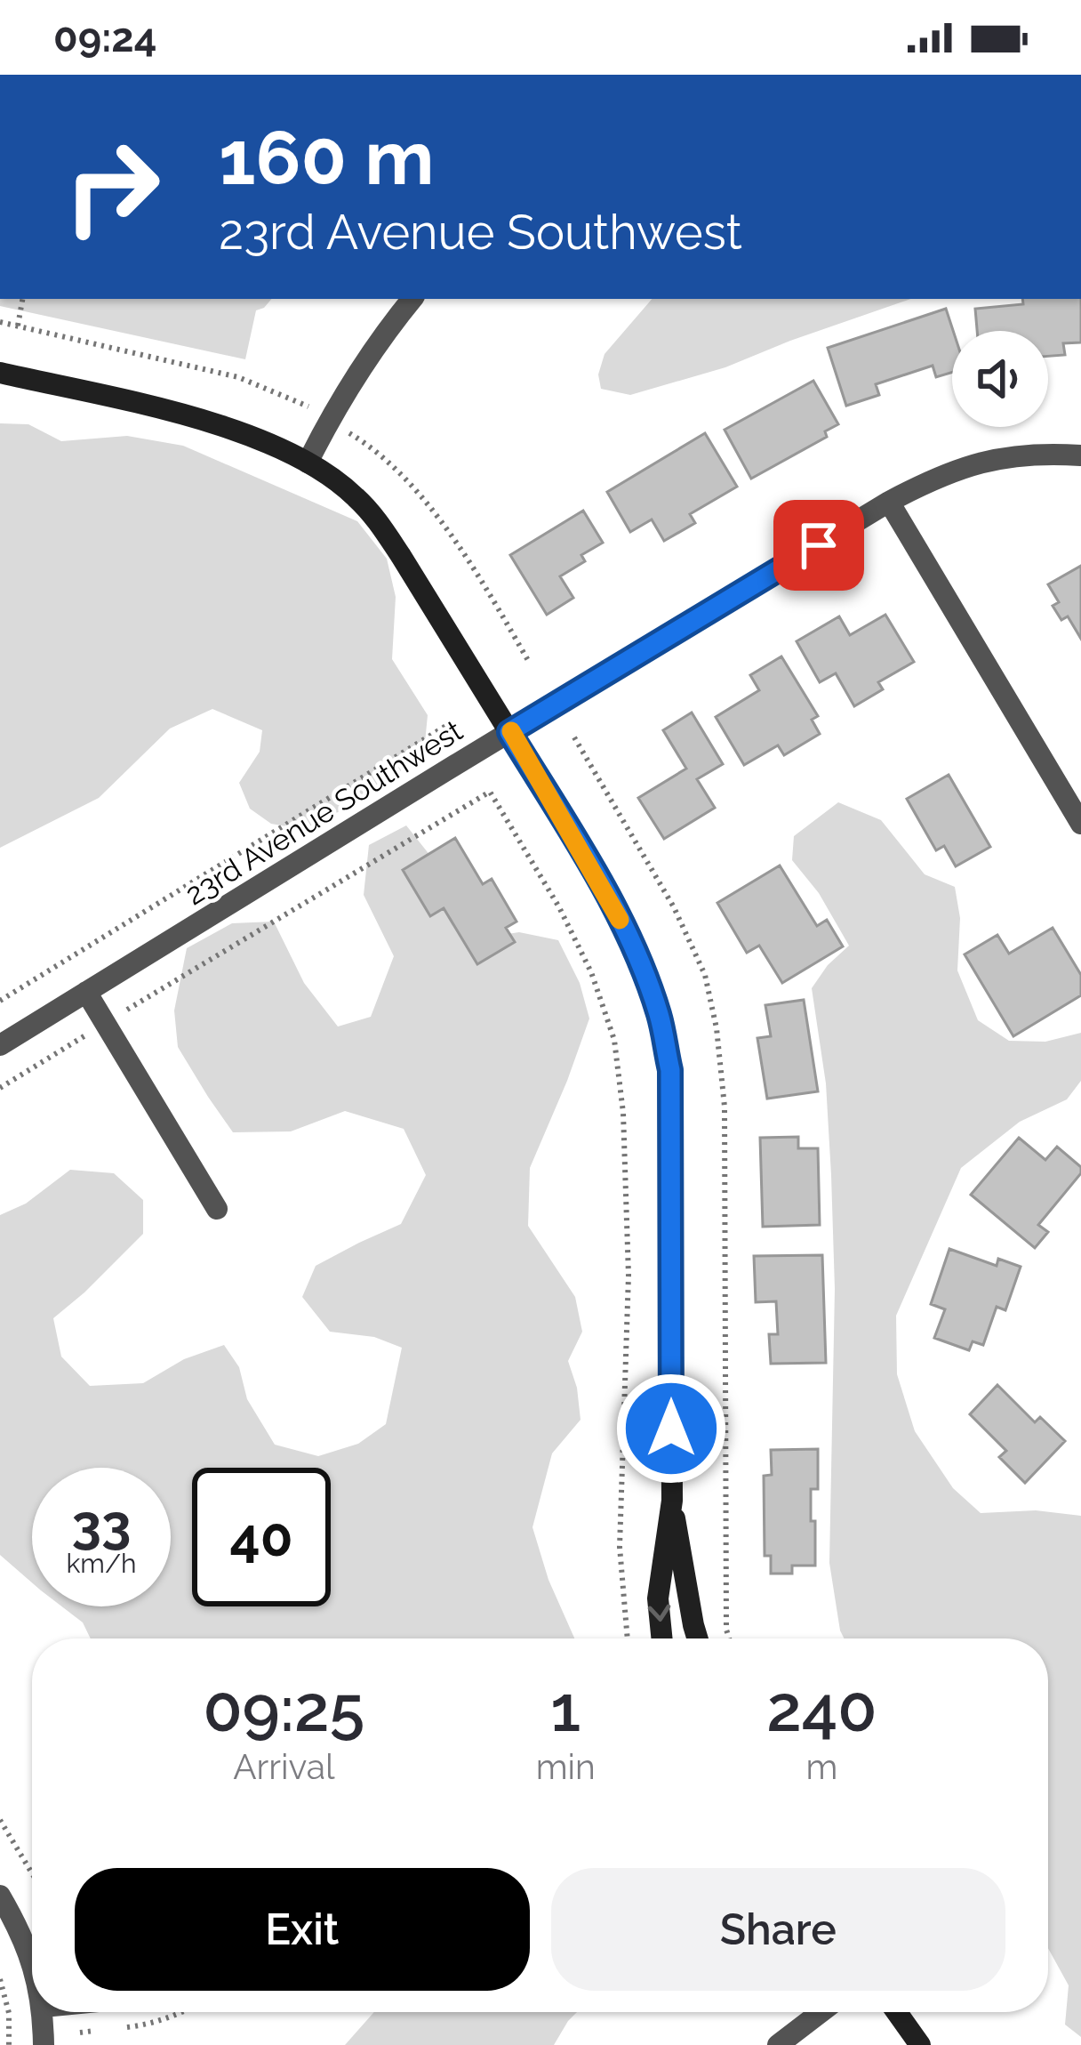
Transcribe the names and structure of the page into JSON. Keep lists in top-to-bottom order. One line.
{"streets":{"street":["23rd Avenue Southwest"]},"page":{"status":"09:24","turn":["160 m","23rd Avenue Southwest"],"speed":"33 km/h","limit":"40","eta":["09:25","Arrival","1","min","240","m"],"buttons":["Exit","Share"]}}
